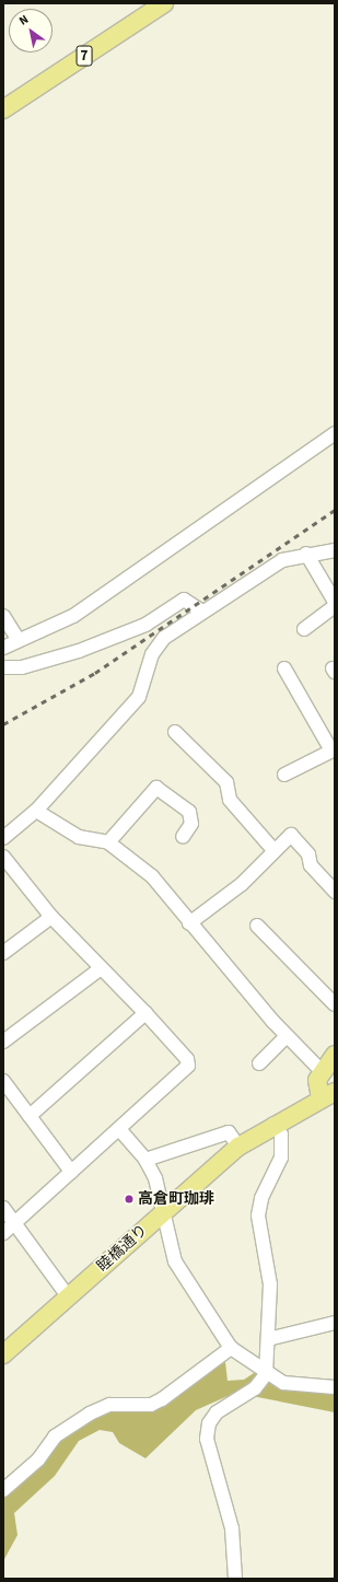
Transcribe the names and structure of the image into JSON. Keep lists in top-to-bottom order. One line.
{"streets":{"main road":["7","睦橋通り"]},"places":["高倉町珈琲"],"north":"top left"}
